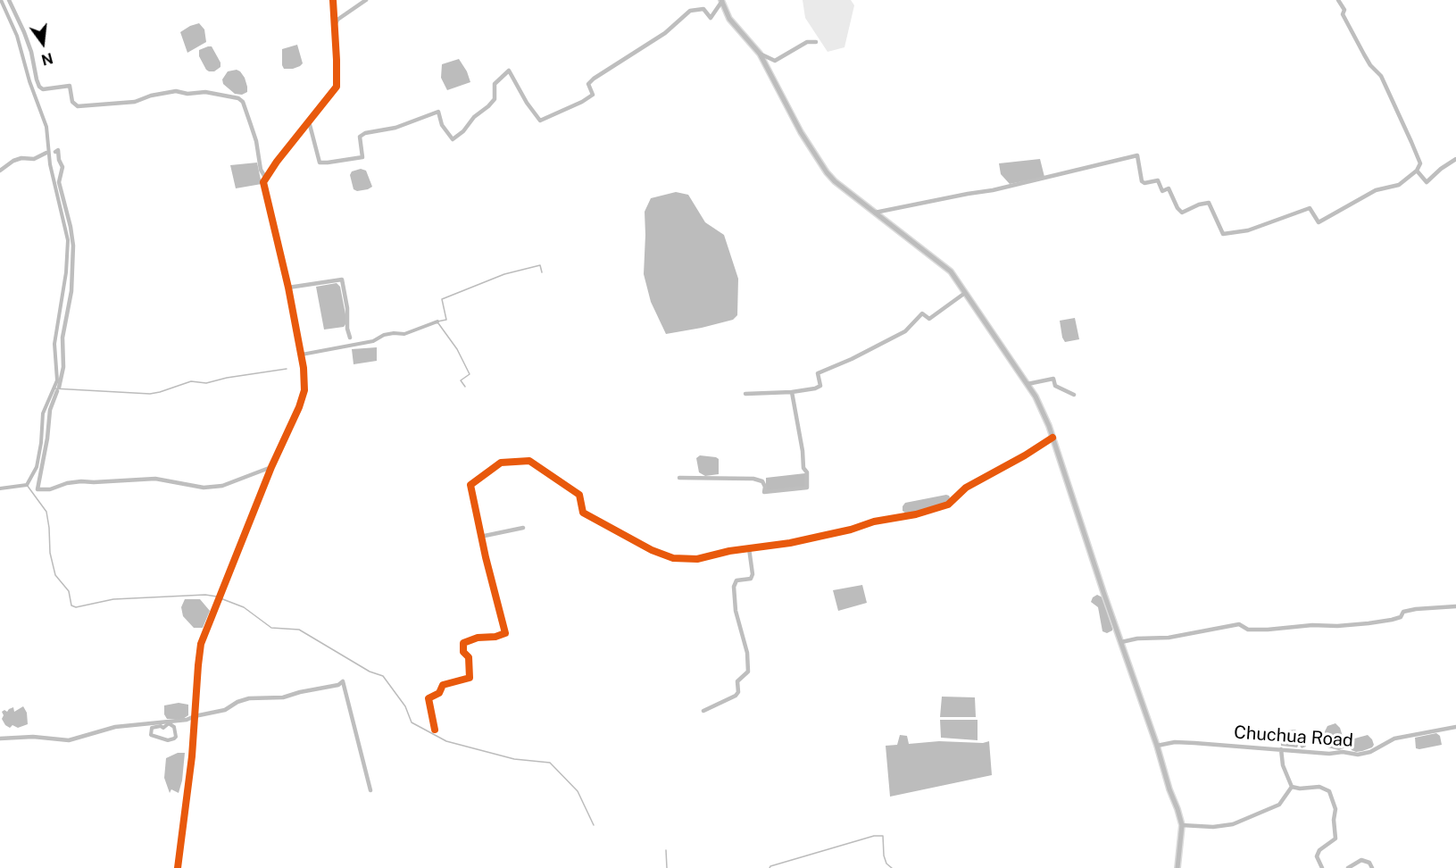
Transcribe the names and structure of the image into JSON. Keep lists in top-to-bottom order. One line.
{"streets":{"street":["Chuchua Road"]},"north":"bottom"}
